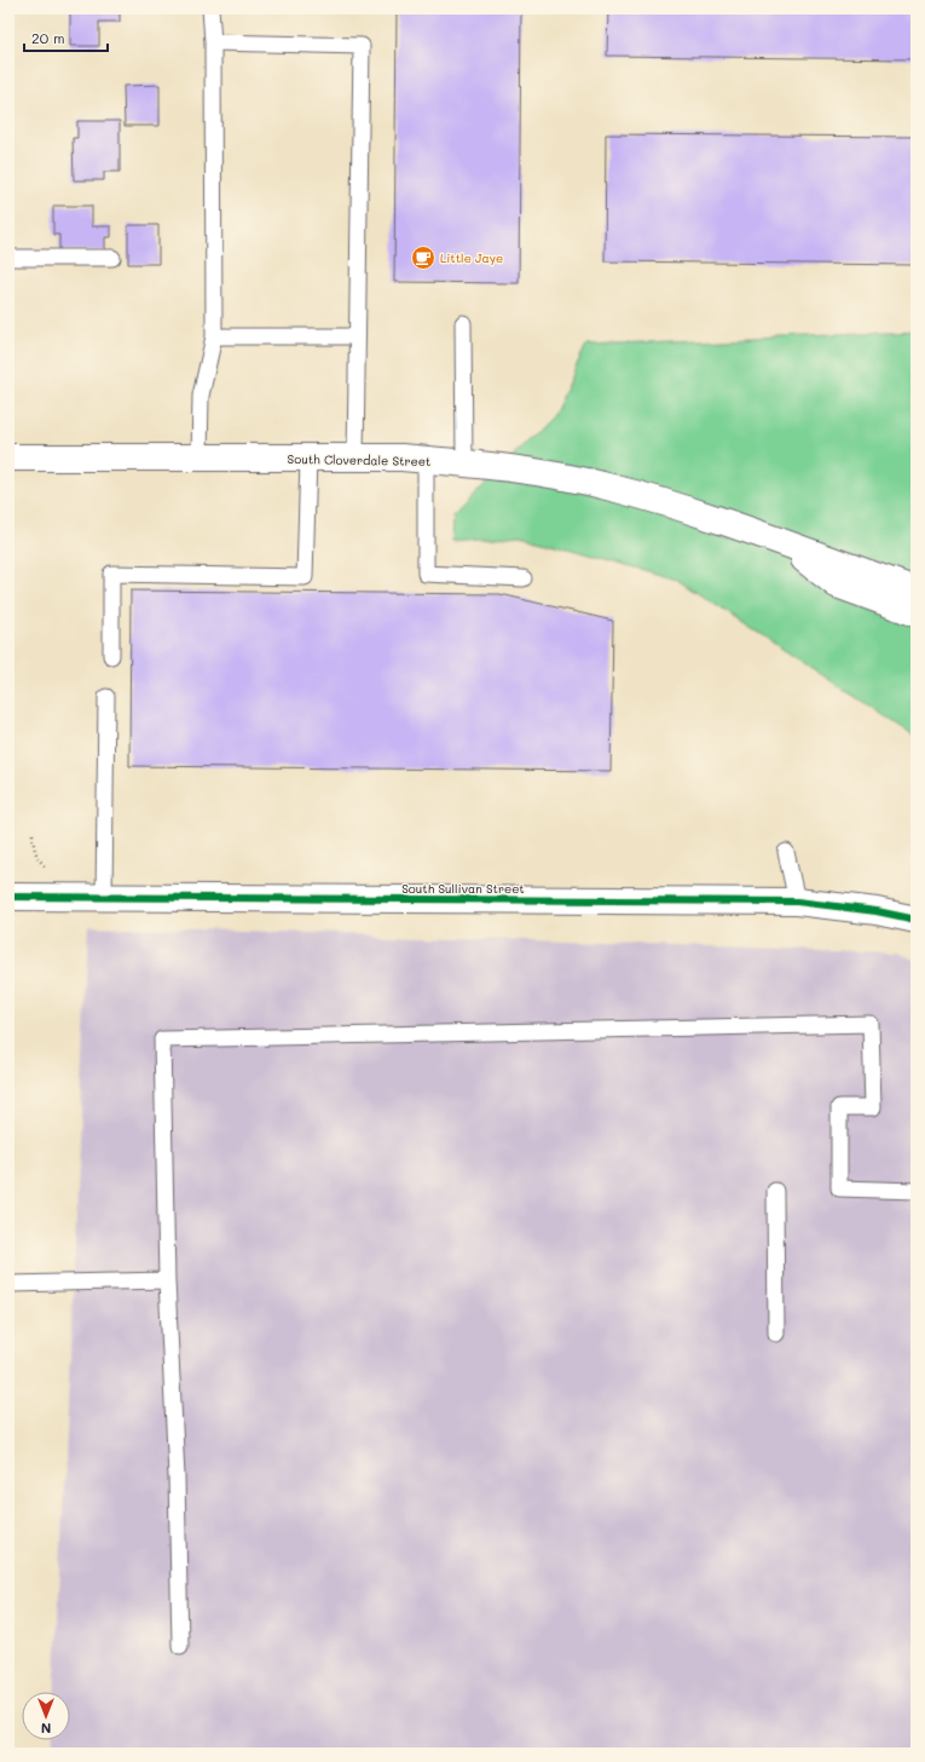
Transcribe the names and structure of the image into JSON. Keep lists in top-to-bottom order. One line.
{"streets":{"main road":["South Cloverdale Street","South Sullivan Street"]},"places":{"cafe":["Little Jaye"]},"scale_bar":"20 m","north":"bottom"}
